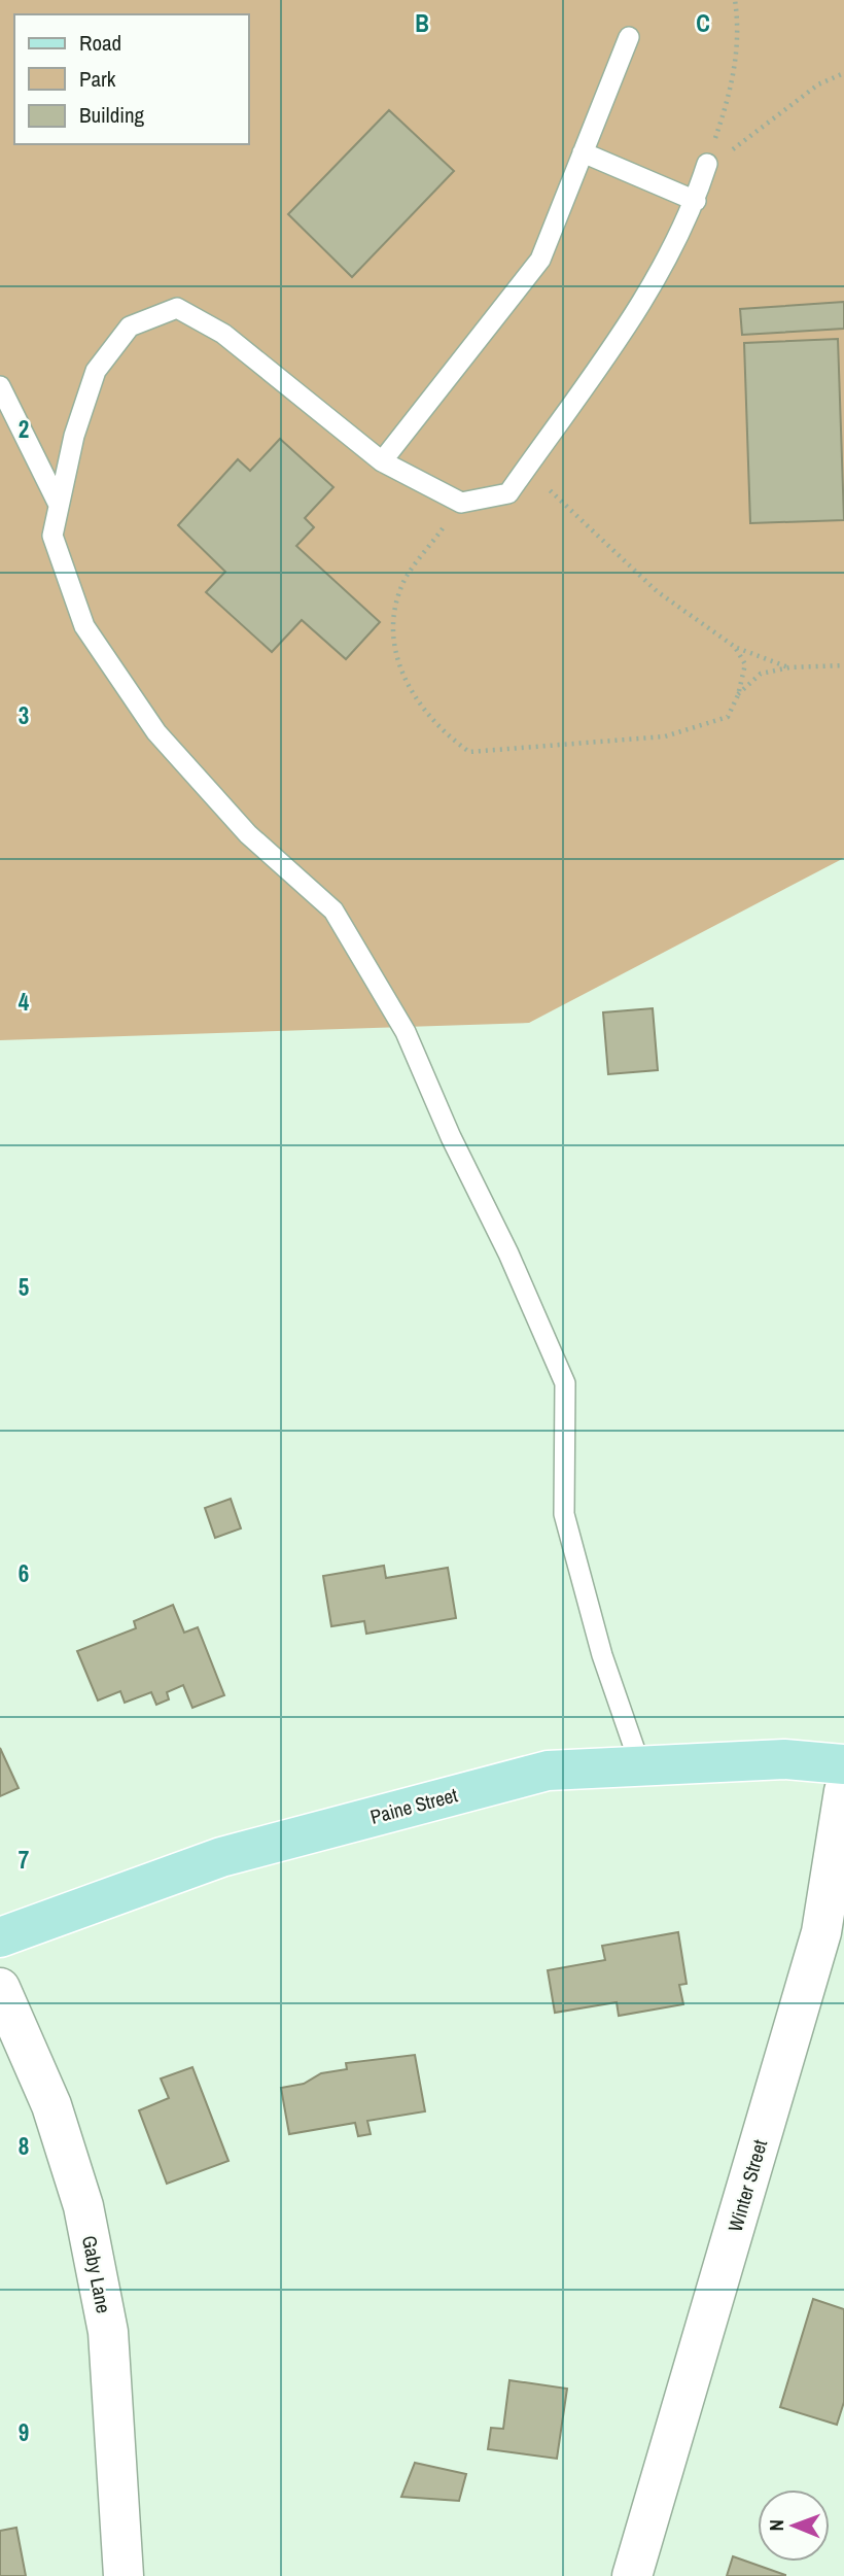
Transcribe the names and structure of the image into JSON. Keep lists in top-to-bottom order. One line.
{"streets":{"main road":["Paine Street"],"street":["Winter Street","Gaby Lane"]},"legend":["Road","Park","Building"],"north":"left","grid":{"columns":["B","C"],"rows":["2","3","4","5","6","7","8","9"]}}
